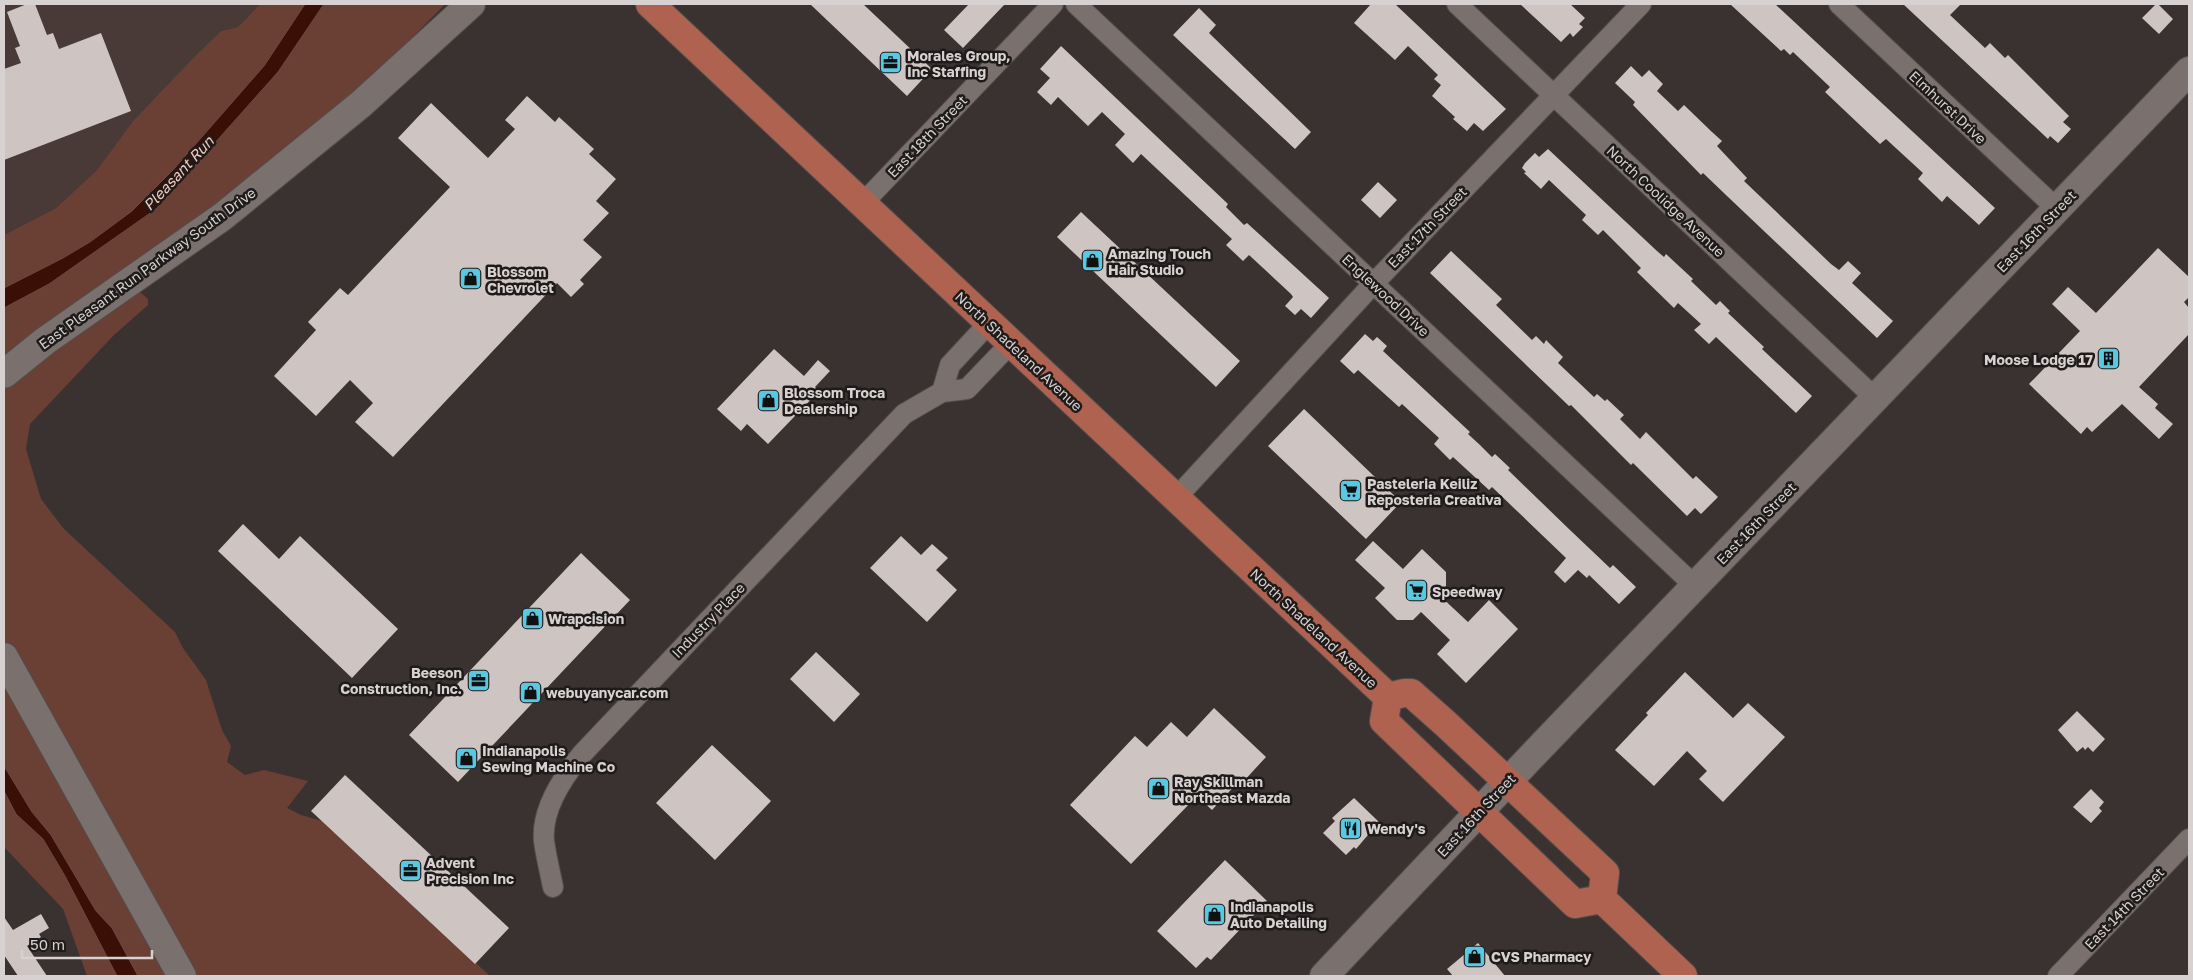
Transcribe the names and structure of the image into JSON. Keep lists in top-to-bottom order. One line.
{"streets":{"main road":["North Shadeland Avenue"],"street":["Elmhurst Drive","East 18th Street","North Coolidge Avenue","East 17th Street","East 16th Street","East Pleasant Run Parkway South Drive","Englewood Drive","Industry Place","East 14th Street"]},"crossings":[["Elmhurst Drive","East 16th Street"],["East 18th Street","North Shadeland Avenue"],["North Coolidge Avenue","East 17th Street"],["North Coolidge Avenue","East 16th Street"],["East 17th Street","Englewood Drive"],["East 17th Street","North Shadeland Avenue"],["East 16th Street","Englewood Drive"],["East 16th Street","North Shadeland Avenue"],["North Shadeland Avenue","Industry Place"]],"water":["Pleasant Run"],"places":{"office":["Morales Group, Inc Staffing","Beeson Construction, Inc.","Advent Precision Inc"],"shop":["Amazing Touch Hair Studio","Blossom Chevrolet","Blossom Troca Dealership","Wrapcision","webuyanycar.com","Indianapolis Sewing Machine Co","Ray Skillman Northeast Mazda","Indianapolis Auto Detailing","CVS Pharmacy"],"building":["Moose Lodge 17"],"supermarket":["Pasteleria Keiliz Reposteria Creativa","Speedway"],"restaurant":["Wendy's"]},"scale_bar":"50 m"}
